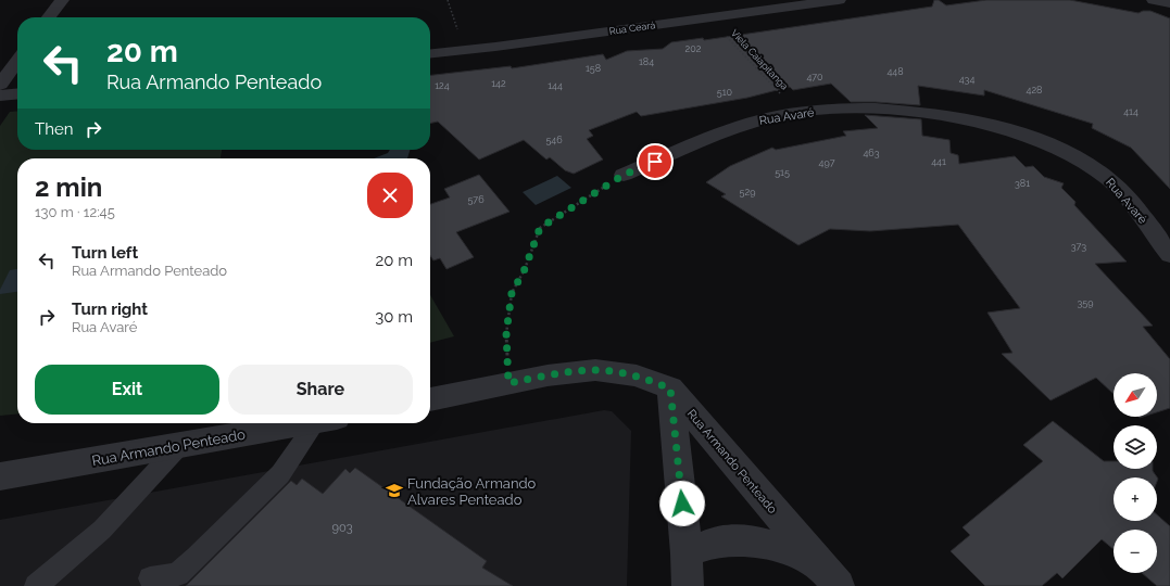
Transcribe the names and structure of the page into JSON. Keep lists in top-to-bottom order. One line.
{"streets":{"street":["Rua Ceará","Rua Avaré","Rua Armando Penteado"],"path":["Viela Caiapitanga"]},"crossings":[["Rua Ceará","Viela Caiapitanga"],["Viela Caiapitanga","Rua Avaré"]],"places":{"school or university":["Fundação Armando Alvares Penteado"]},"house_numbers":["202","184","158","448","470","434","142","124","144","428","510","414","546","463","441","497","515","381","529","576","373","359","903"],"north":"bottom left","page":{"turn":["20 m","Rua Armando Penteado"],"then":"Then","heading":["2 min","130 m · 12:45"],"list":[{"name":"Turn left","note":"Rua Armando Penteado","value":"20 m"},{"name":"Turn right","note":"Rua Avaré","value":"30 m"}],"buttons":["Exit","Share"],"map_buttons":["+","−"]}}
